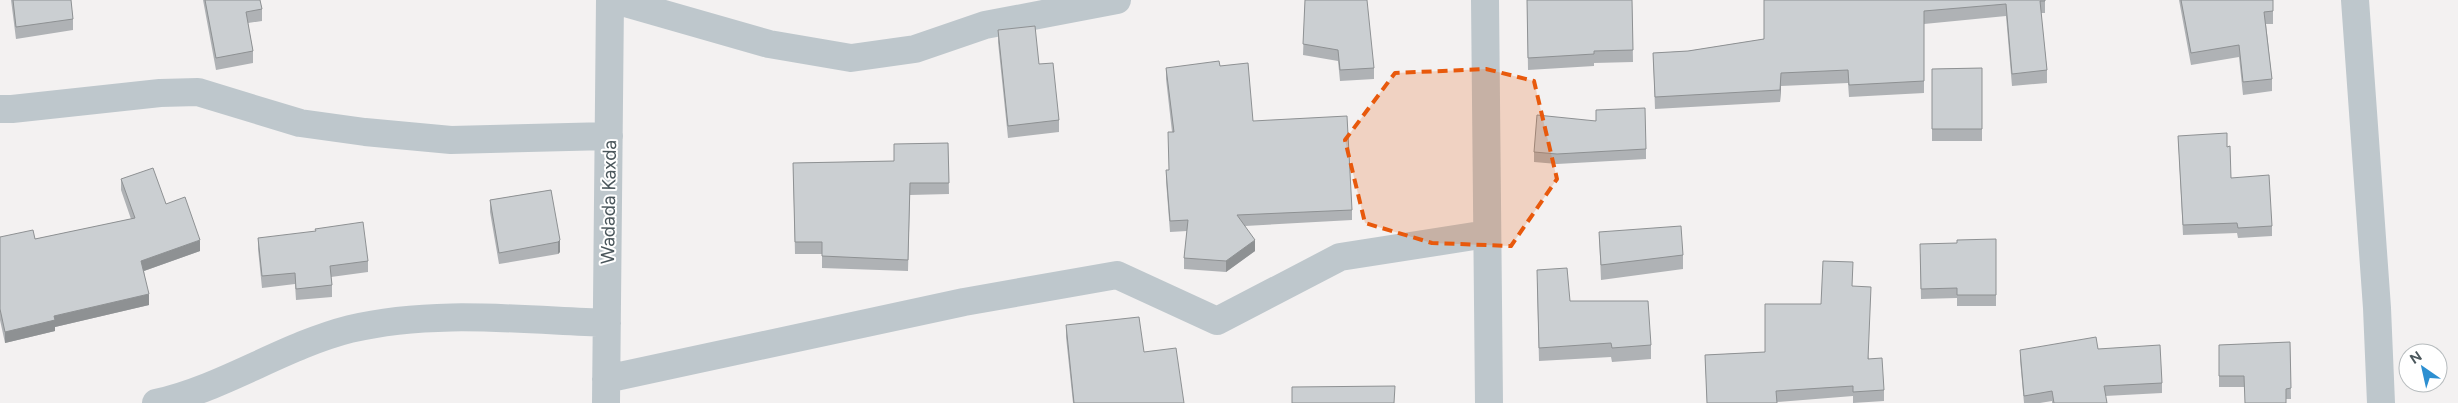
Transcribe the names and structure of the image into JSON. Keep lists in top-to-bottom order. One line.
{"streets":{"street":["Wadada Kaxda"]},"north":"top left"}
